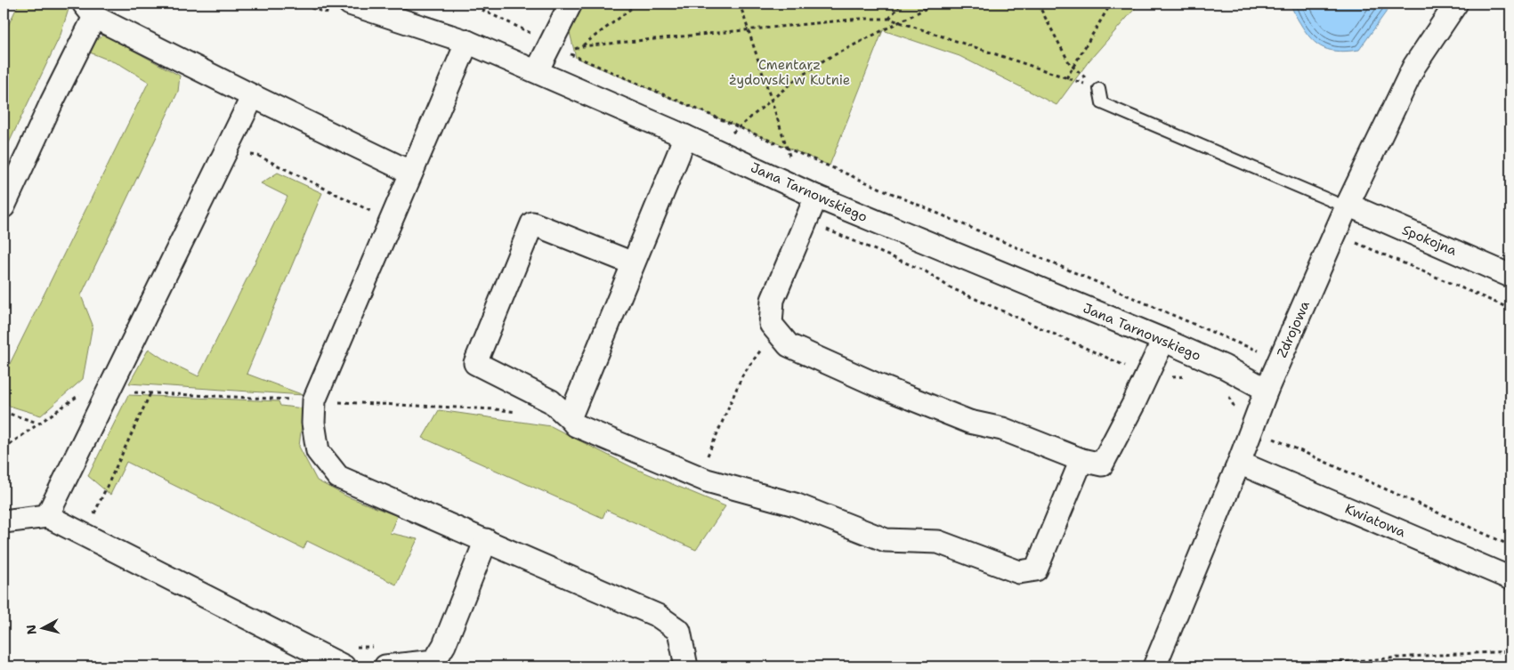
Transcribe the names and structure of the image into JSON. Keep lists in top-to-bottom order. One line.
{"streets":{"street":["Jana Tarnowskiego","Spokojna","Zdrojowa","Kwiatowa"]},"crossings":[["Jana Tarnowskiego","Zdrojowa"],["Spokojna","Zdrojowa"],["Zdrojowa","Kwiatowa"]],"parks":["Cmentarz żydowski w Kutnie"],"north":"left"}
